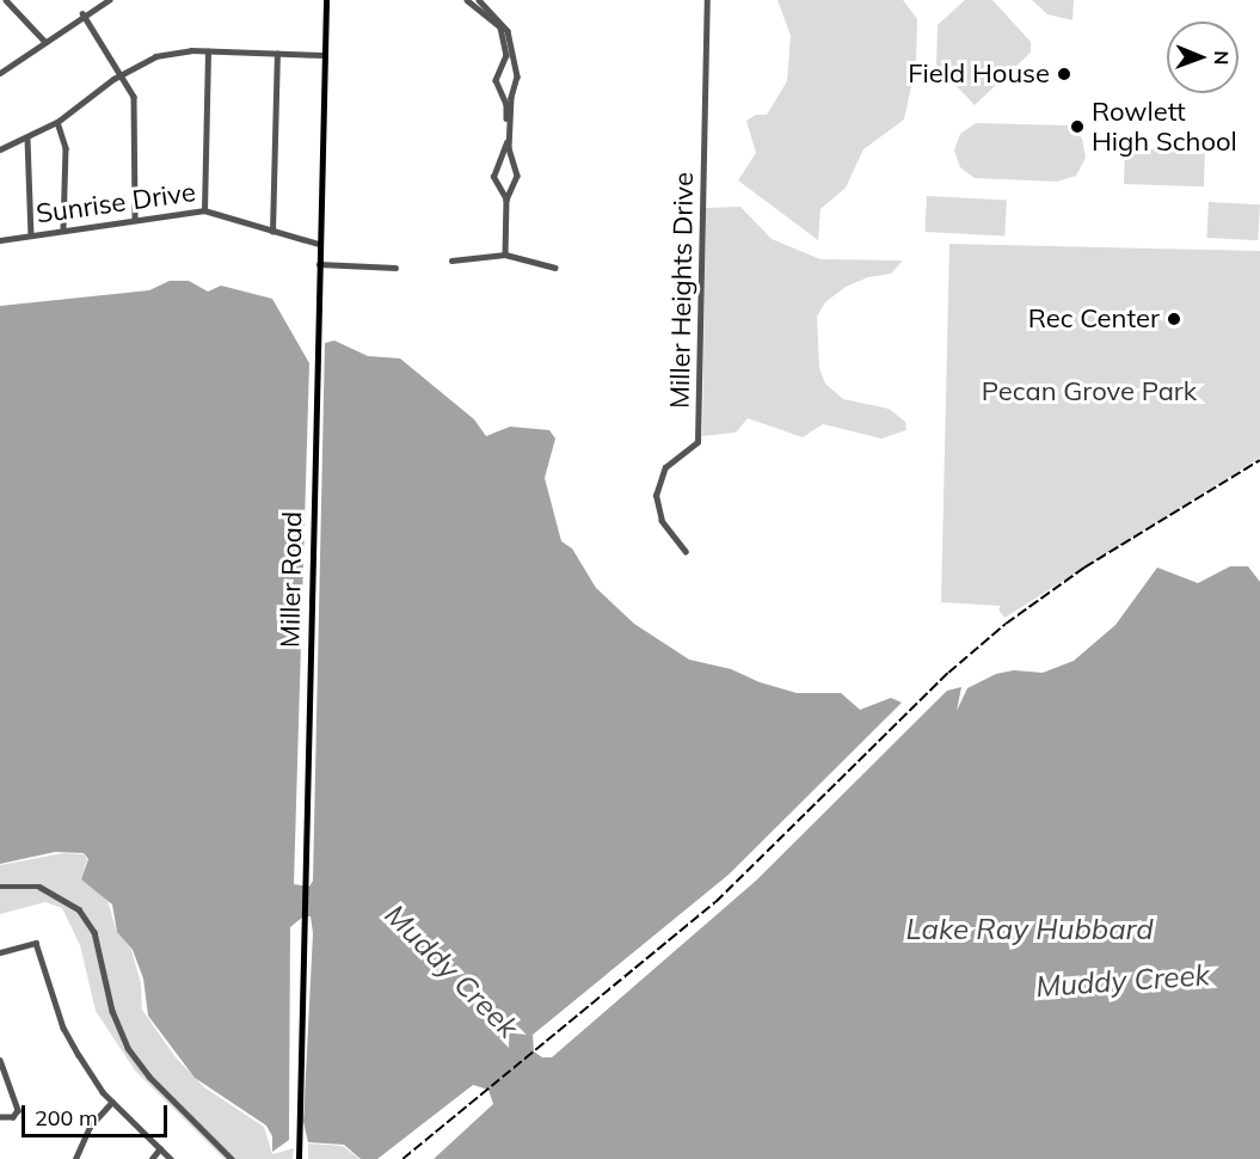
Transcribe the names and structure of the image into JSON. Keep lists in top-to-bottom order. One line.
{"streets":{"main road":["Miller Road"],"street":["Sunrise Drive","Miller Heights Drive"]},"crossings":[["Sunrise Drive","Miller Road"]],"water":["Lake Ray Hubbard","Muddy Creek"],"parks":["Pecan Grove Park"],"places":["Field House","Rowlett High School","Rec Center"],"scale_bar":"200 m","north":"right"}
